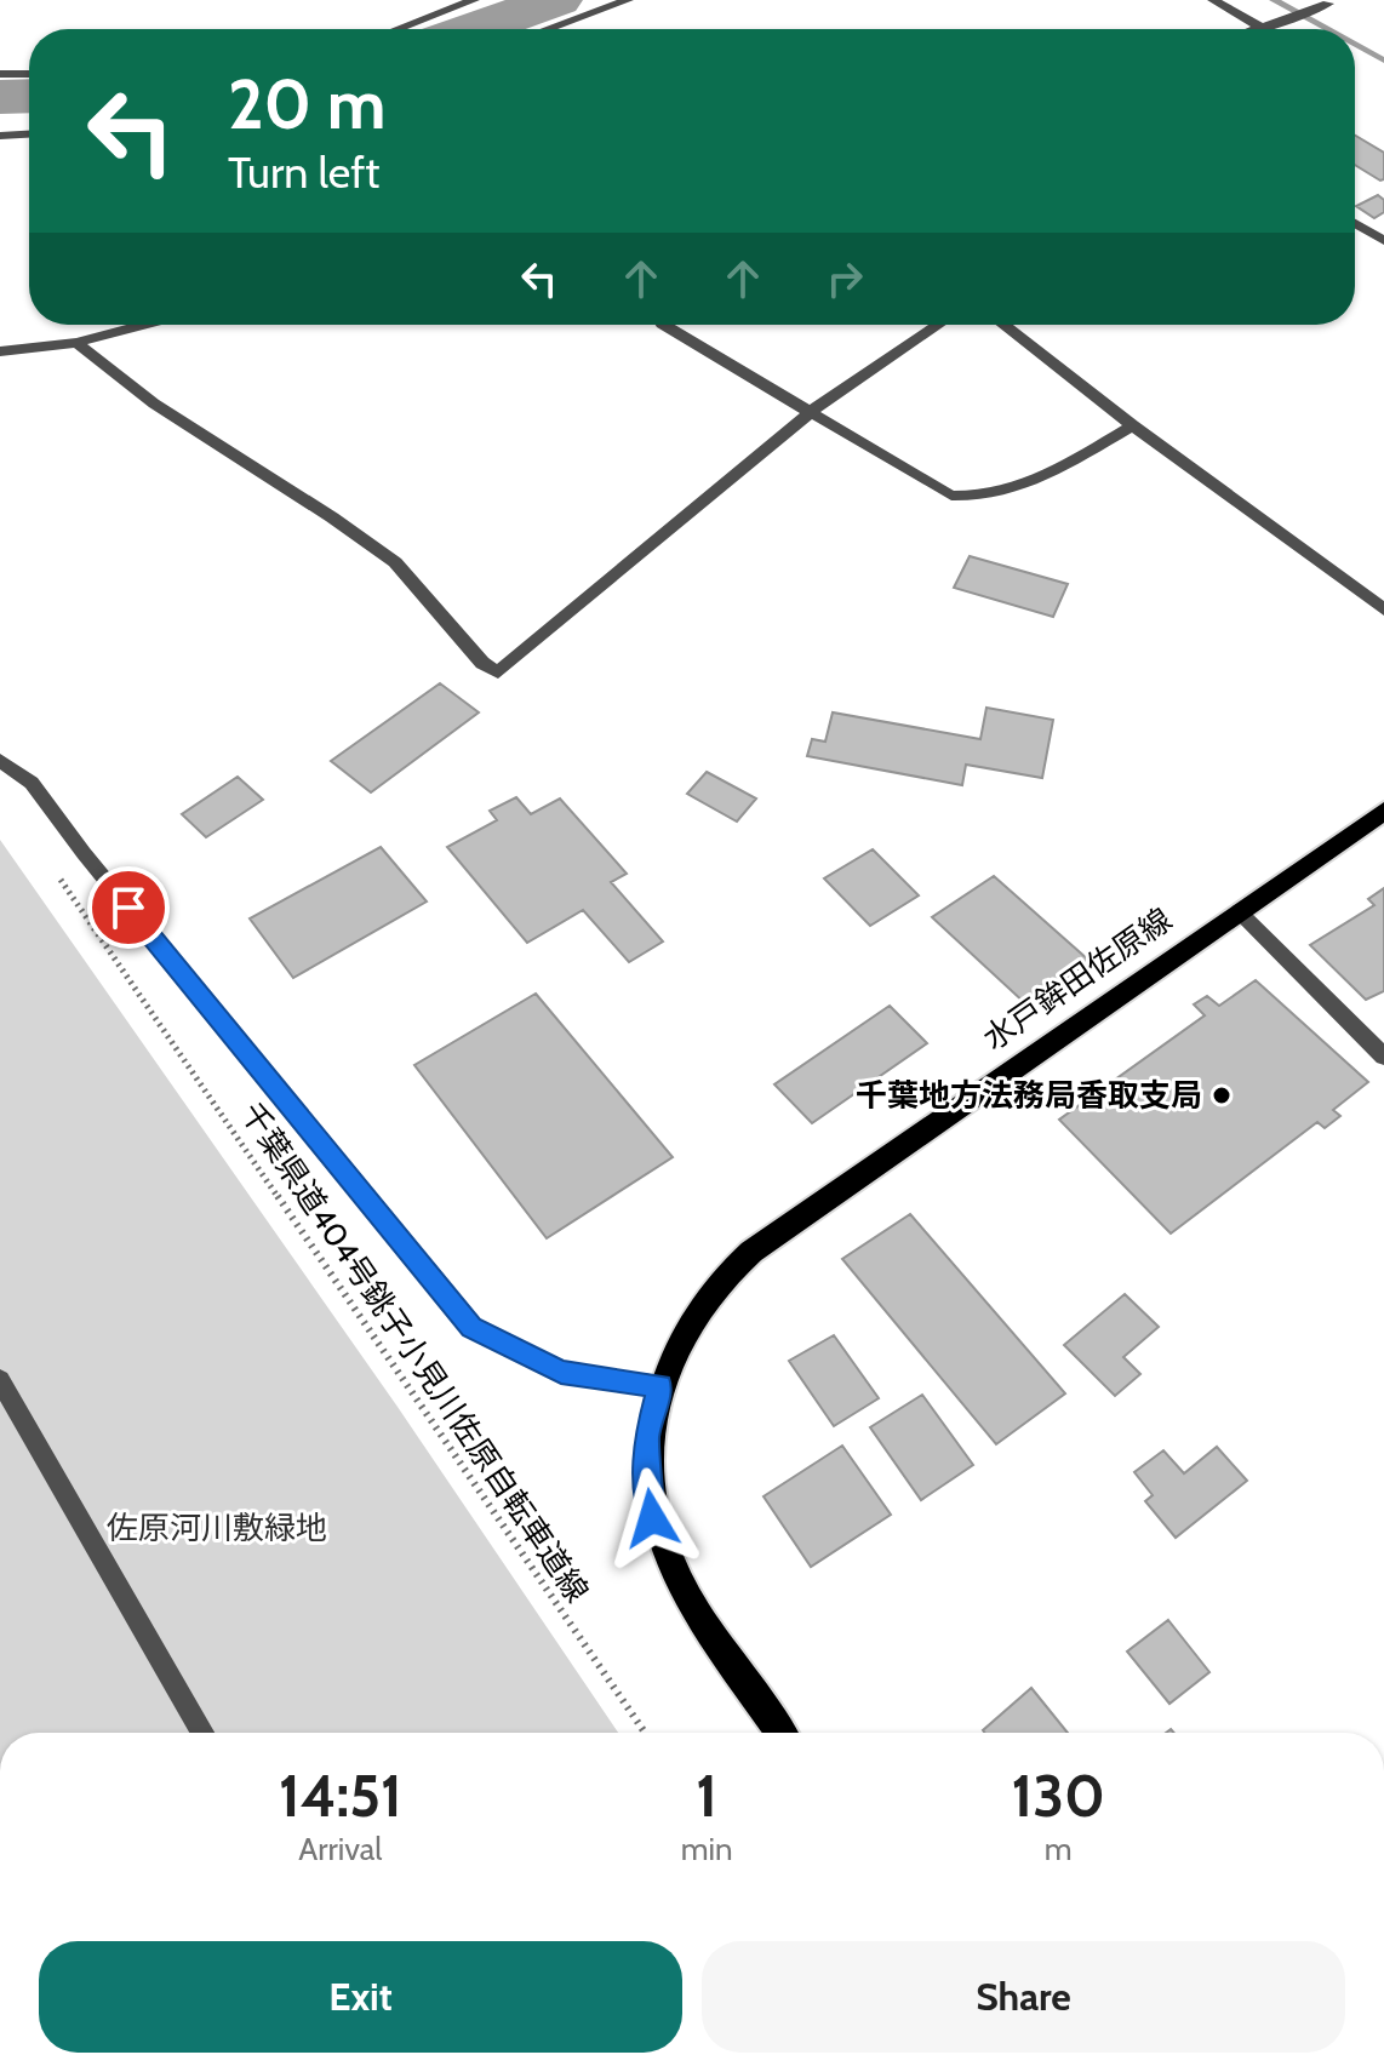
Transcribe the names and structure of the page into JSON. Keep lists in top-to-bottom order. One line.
{"streets":{"main road":["水戸鉾田佐原線"],"path":["千葉県道404号銚子小見川佐原自転車道線"]},"parks":["佐原河川敷緑地"],"places":["千葉地方法務局香取支局"],"page":{"turn":["20 m","Turn left"],"eta":["14:51","Arrival","1","min","130","m"],"buttons":["Exit","Share"]}}
